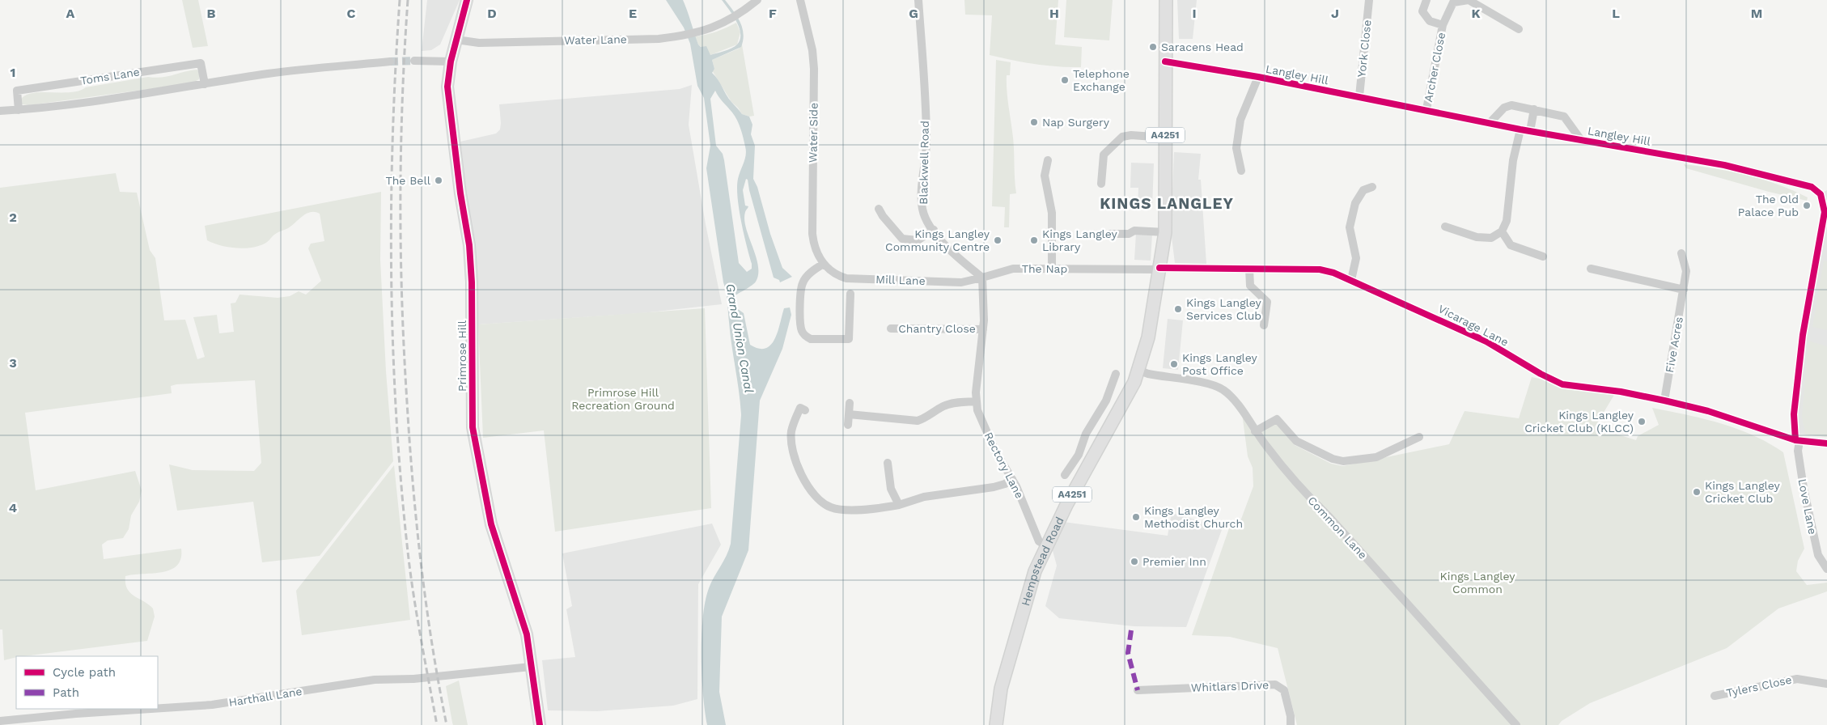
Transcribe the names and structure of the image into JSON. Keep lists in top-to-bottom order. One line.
{"streets":{"main road":["A4251","Hempstead Road"],"street":["Water Lane","York Close","Archer Close","Langley Hill","Toms Lane","Water Side","Blackwell Road","The Nap","Mill Lane","Vicarage Lane","Chantry Close","Five Acres","Primrose Hill","Rectory Lane","Love Lane","Common Lane","Whitlars Drive","Tylers Close","Harthall Lane"]},"crossings":[["Water Lane","Primrose Hill"],["York Close","Langley Hill"],["Archer Close","Langley Hill"],["Langley Hill","A4251"],["Langley Hill","Vicarage Lane"],["Langley Hill","Love Lane"],["Water Side","Mill Lane"],["A4251","The Nap"],["A4251","Vicarage Lane"],["A4251","Hempstead Road"],["Blackwell Road","The Nap"],["Blackwell Road","Mill Lane"],["The Nap","Mill Lane"],["The Nap","Vicarage Lane"],["The Nap","Hempstead Road"],["Vicarage Lane","Five Acres"],["Vicarage Lane","Love Lane"],["Vicarage Lane","Hempstead Road"],["Primrose Hill","Harthall Lane"],["Rectory Lane","Hempstead Road"],["Common Lane","Hempstead Road"]],"districts":["KINGS LANGLEY"],"water":["Grand Union Canal"],"parks":["Primrose Hill Recreation Ground","Kings Langley Common"],"places":["Saracens Head","Telephone Exchange","Nap Surgery","The Bell","The Old Palace Pub","Kings Langley Community Centre","Kings Langley Library","Kings Langley Services Club","Kings Langley Post Office","Kings Langley Cricket Club (KLCC)","Kings Langley Cricket Club","Kings Langley Methodist Church","Premier Inn"],"legend":["Cycle path","Path"],"grid":{"columns":["A","B","C","D","E","F","G","H","I","J","K","L","M"],"rows":["1","2","3","4"]}}
